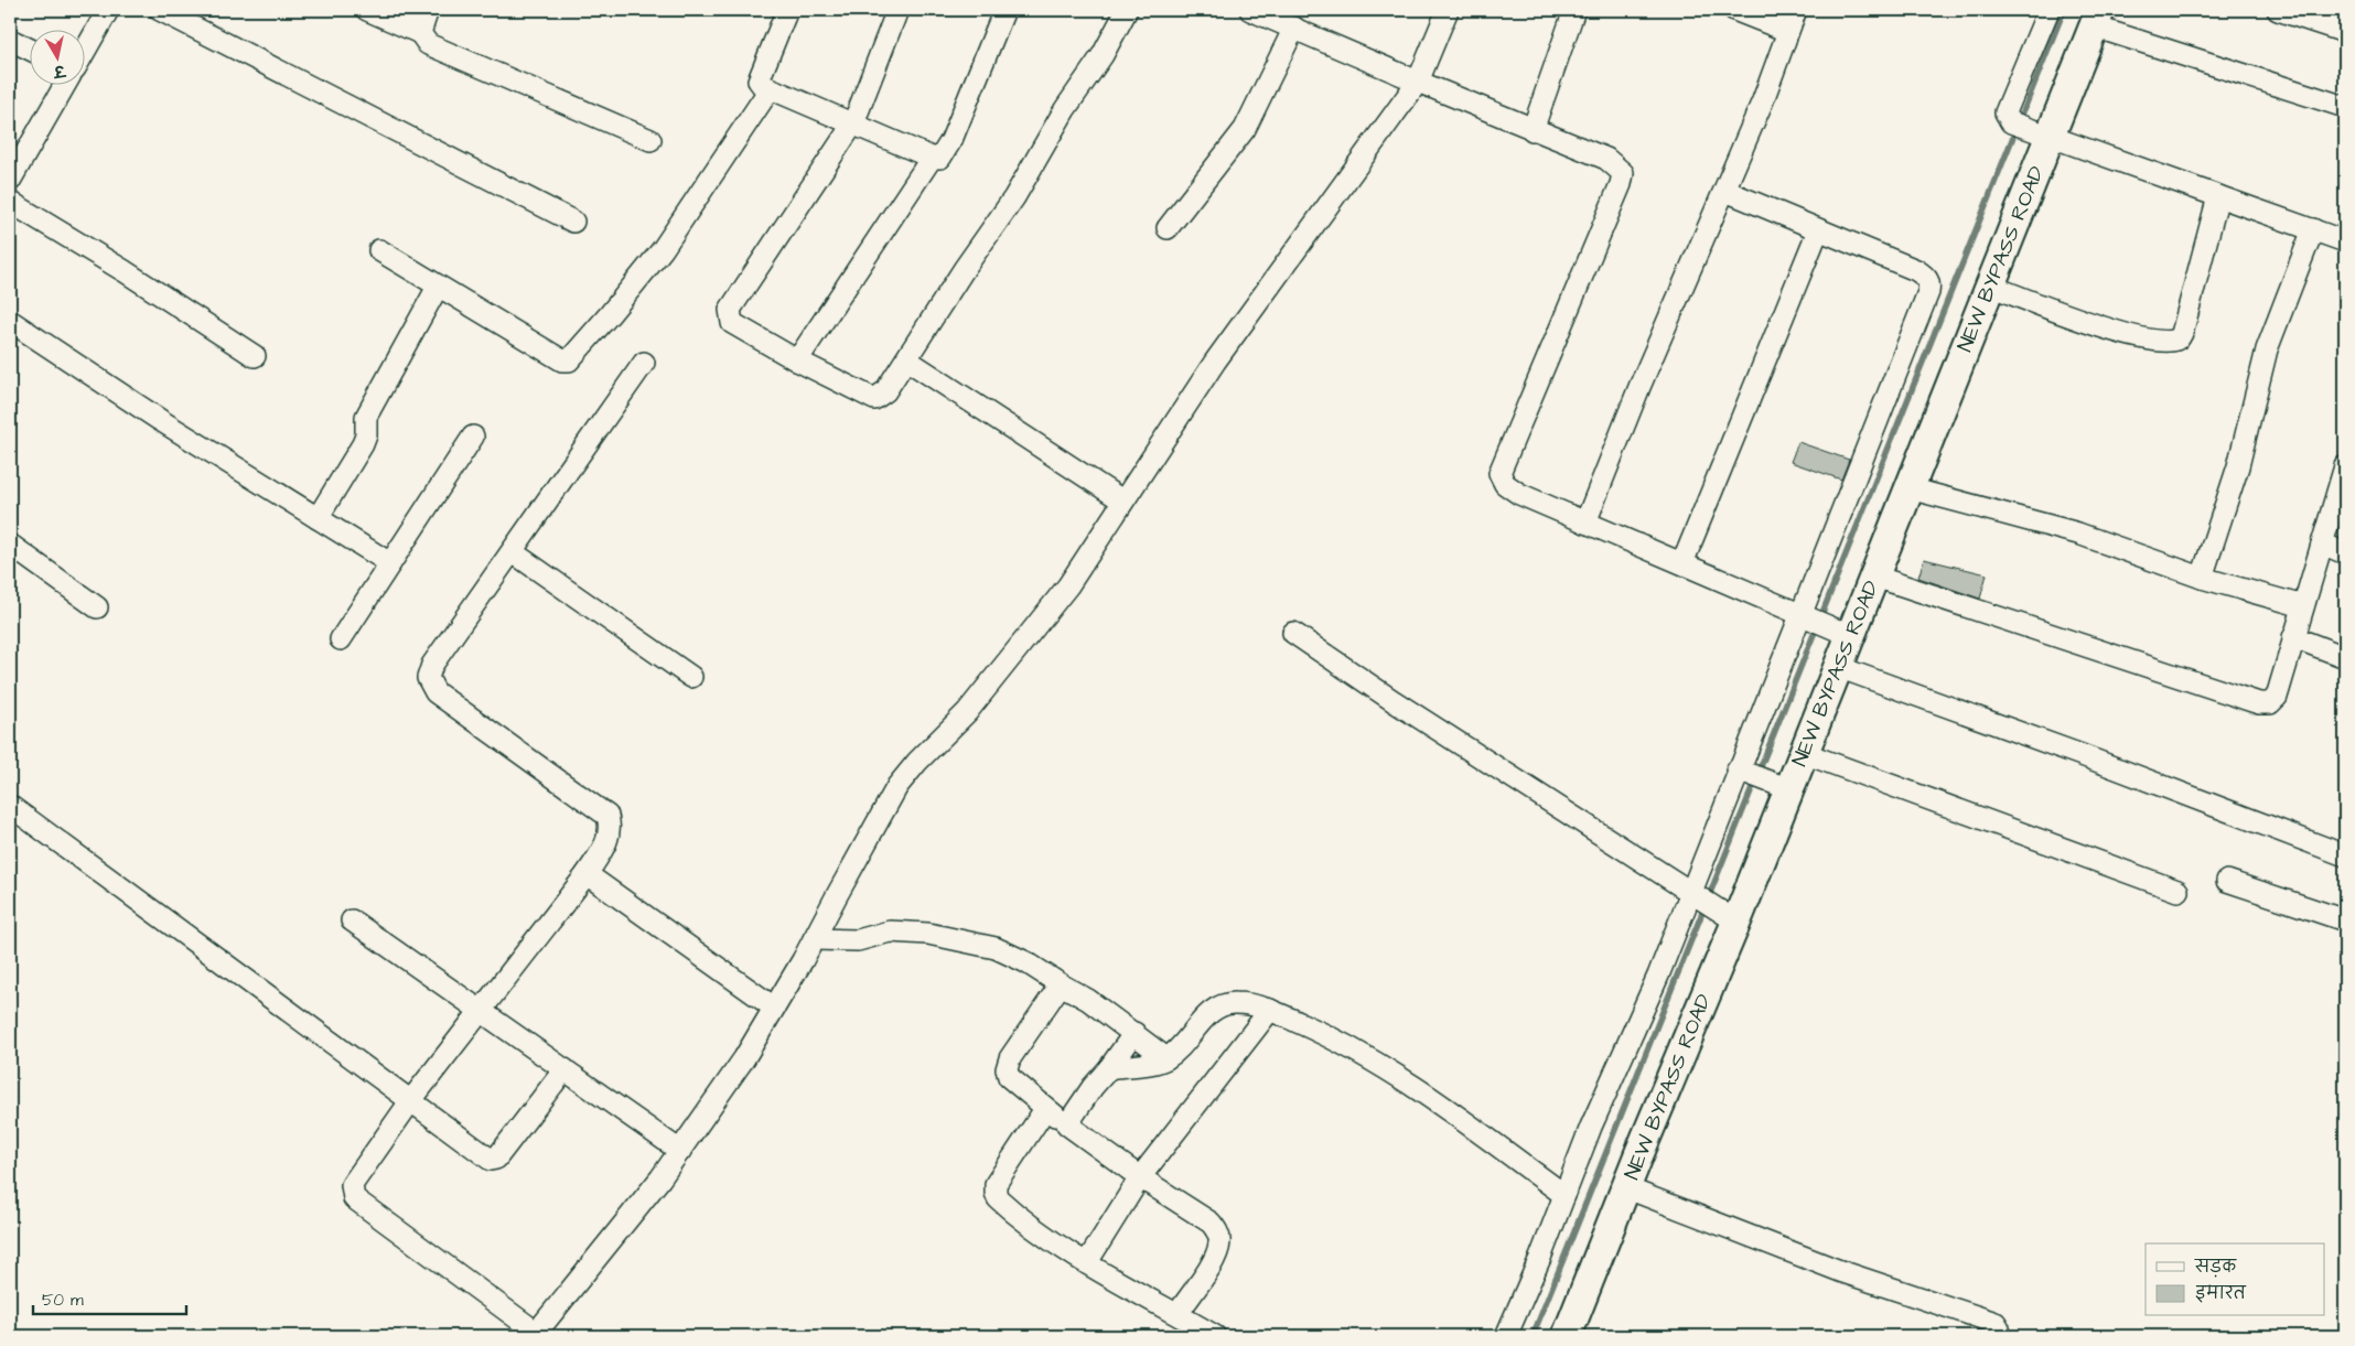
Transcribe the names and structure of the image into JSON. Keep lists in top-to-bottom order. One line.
{"streets":{"main road":["NEW BYPASS ROAD"]},"legend":["सड़क","इमारत"],"scale_bar":"50 m","north":"bottom"}
